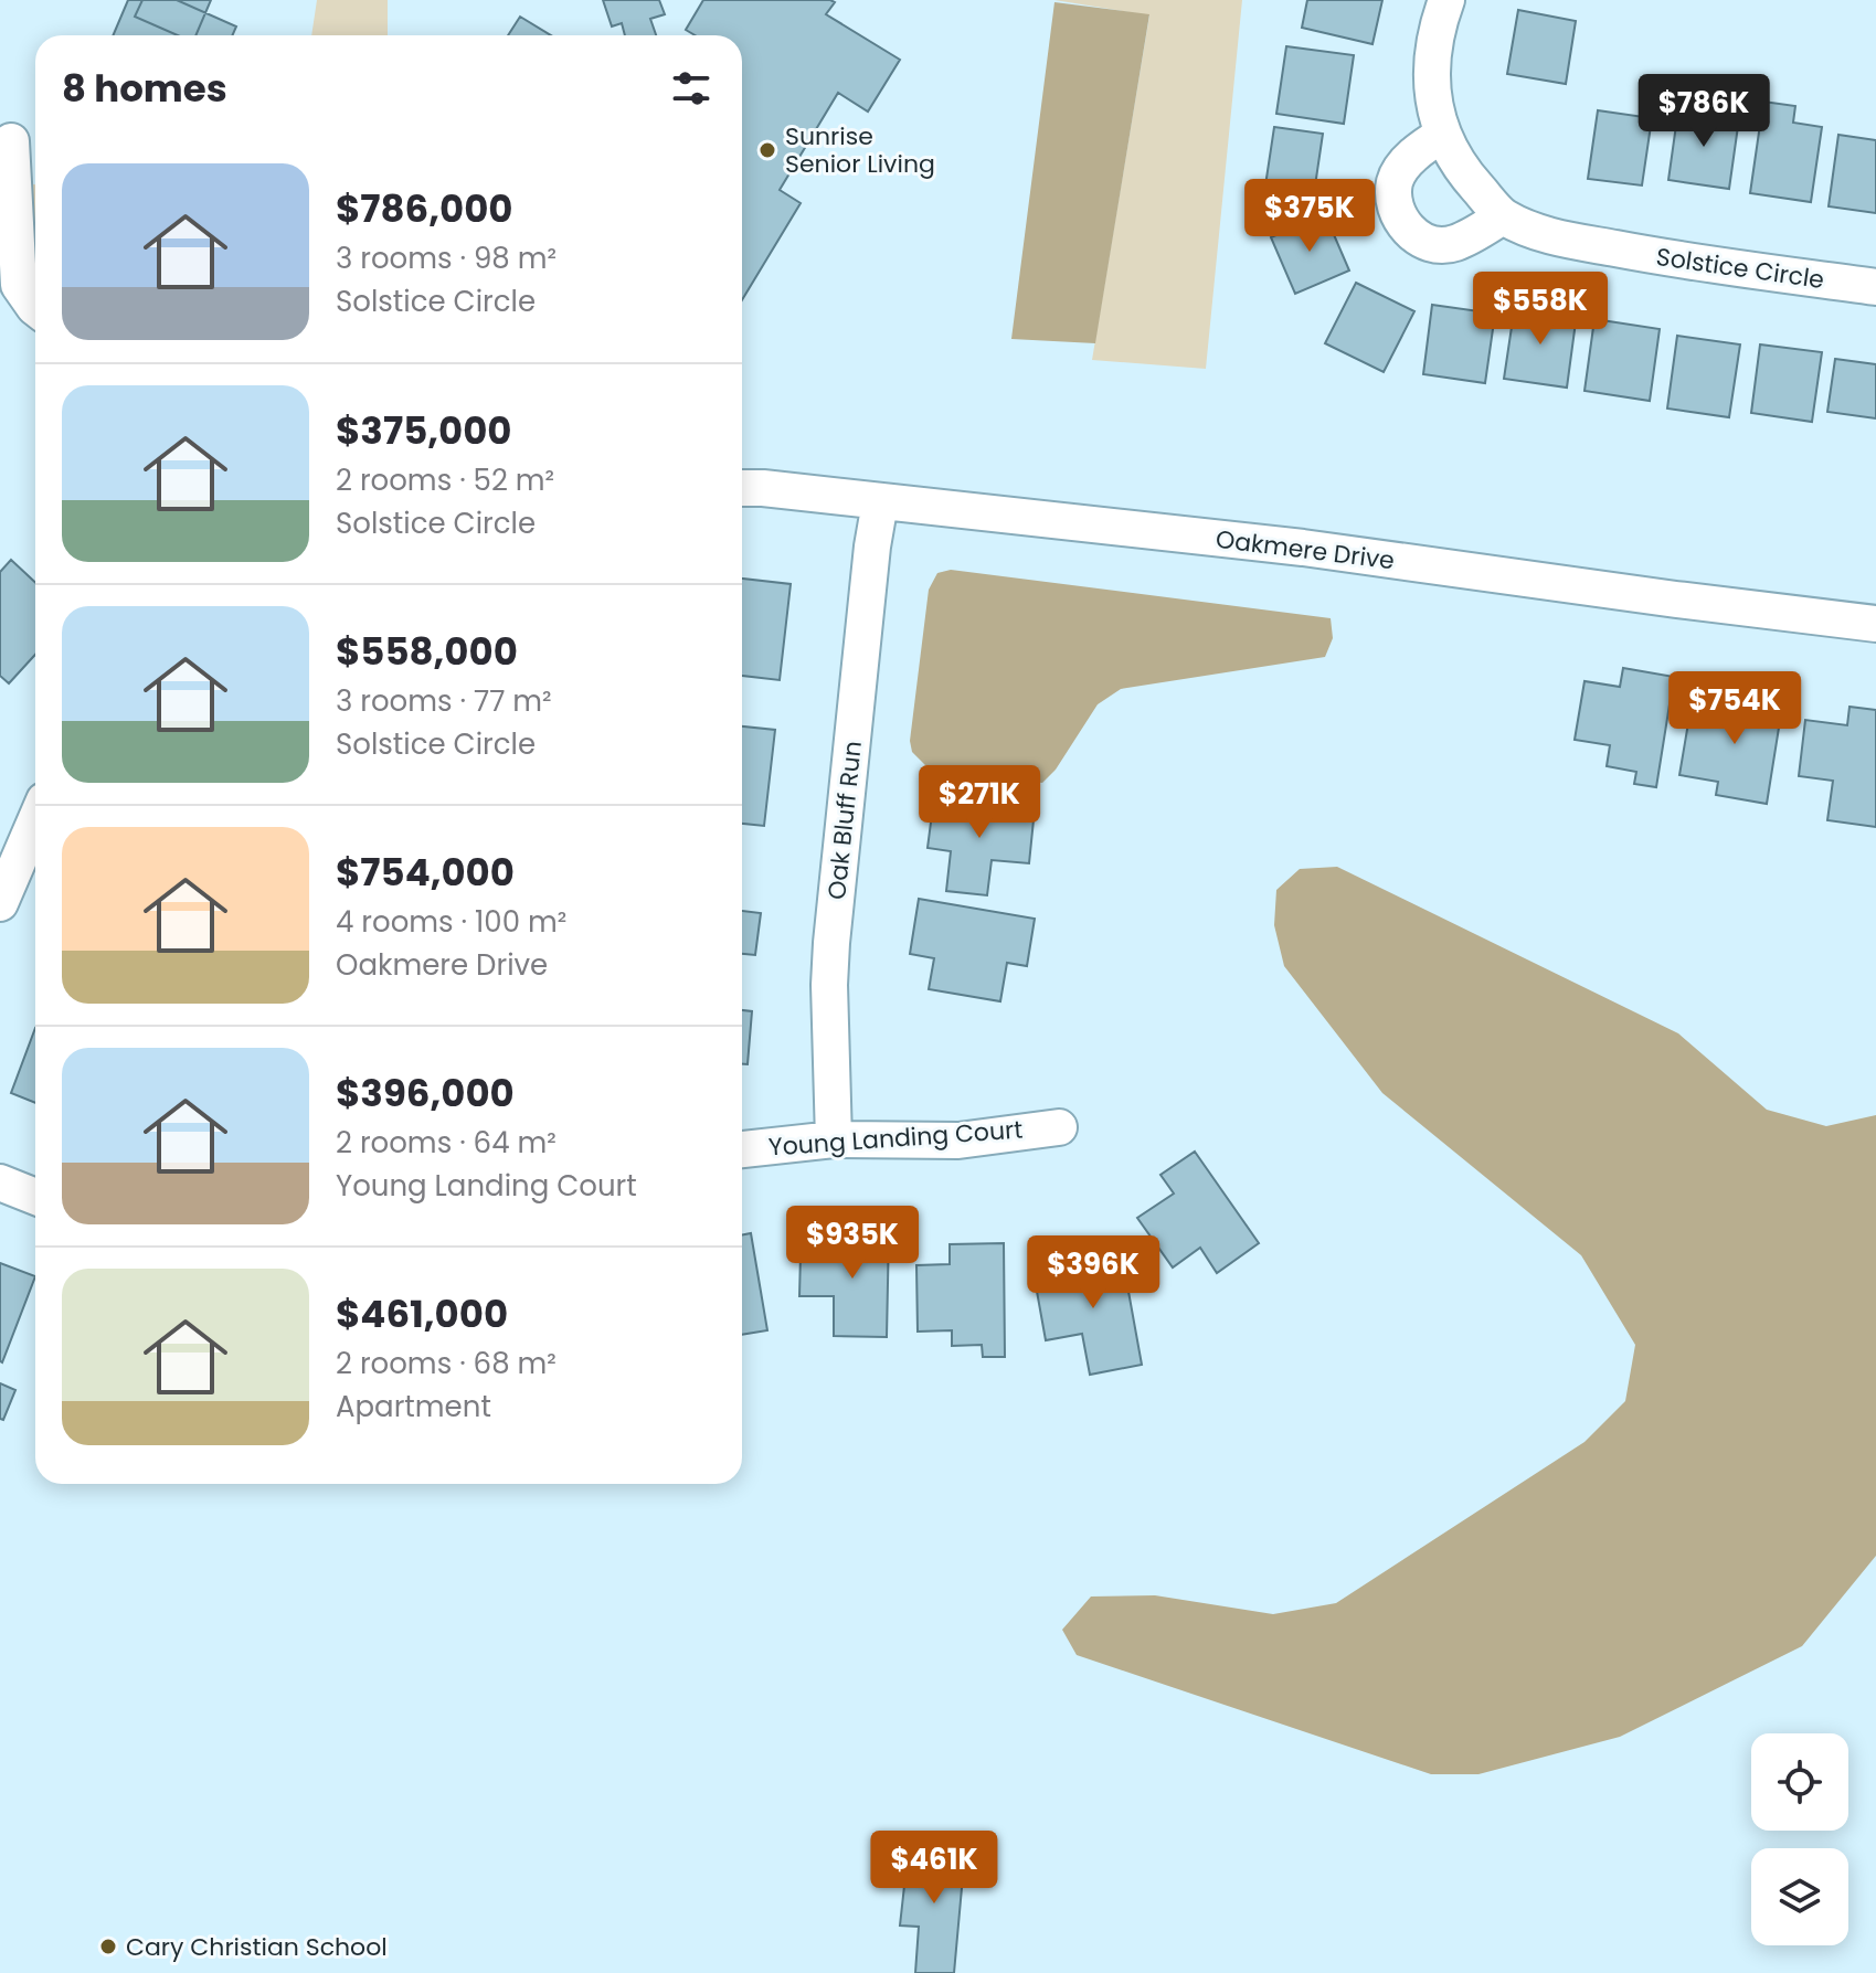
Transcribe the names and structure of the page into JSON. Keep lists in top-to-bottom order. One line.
{"streets":{"street":["Solstice Circle","Oakmere Drive","Oak Bluff Run","Young Landing Court"]},"crossings":[["Oakmere Drive","Oak Bluff Run"],["Oak Bluff Run","Young Landing Court"]],"places":["Sunrise Senior Living","Cary Christian School"],"page":{"heading":"8 homes","price":["$786K","$375K","$558K","$754K","$271K","$935K","$396K","$461K"],"list":[{"name":"$786,000","note":"3 rooms · 98 m² · Solstice Circle"},{"name":"$375,000","note":"2 rooms · 52 m² · Solstice Circle"},{"name":"$558,000","note":"3 rooms · 77 m² · Solstice Circle"},{"name":"$754,000","note":"4 rooms · 100 m² · Oakmere Drive"},{"name":"$396,000","note":"2 rooms · 64 m² · Young Landing Court"},{"name":"$461,000","note":"2 rooms · 68 m² · Apartment"}]}}
